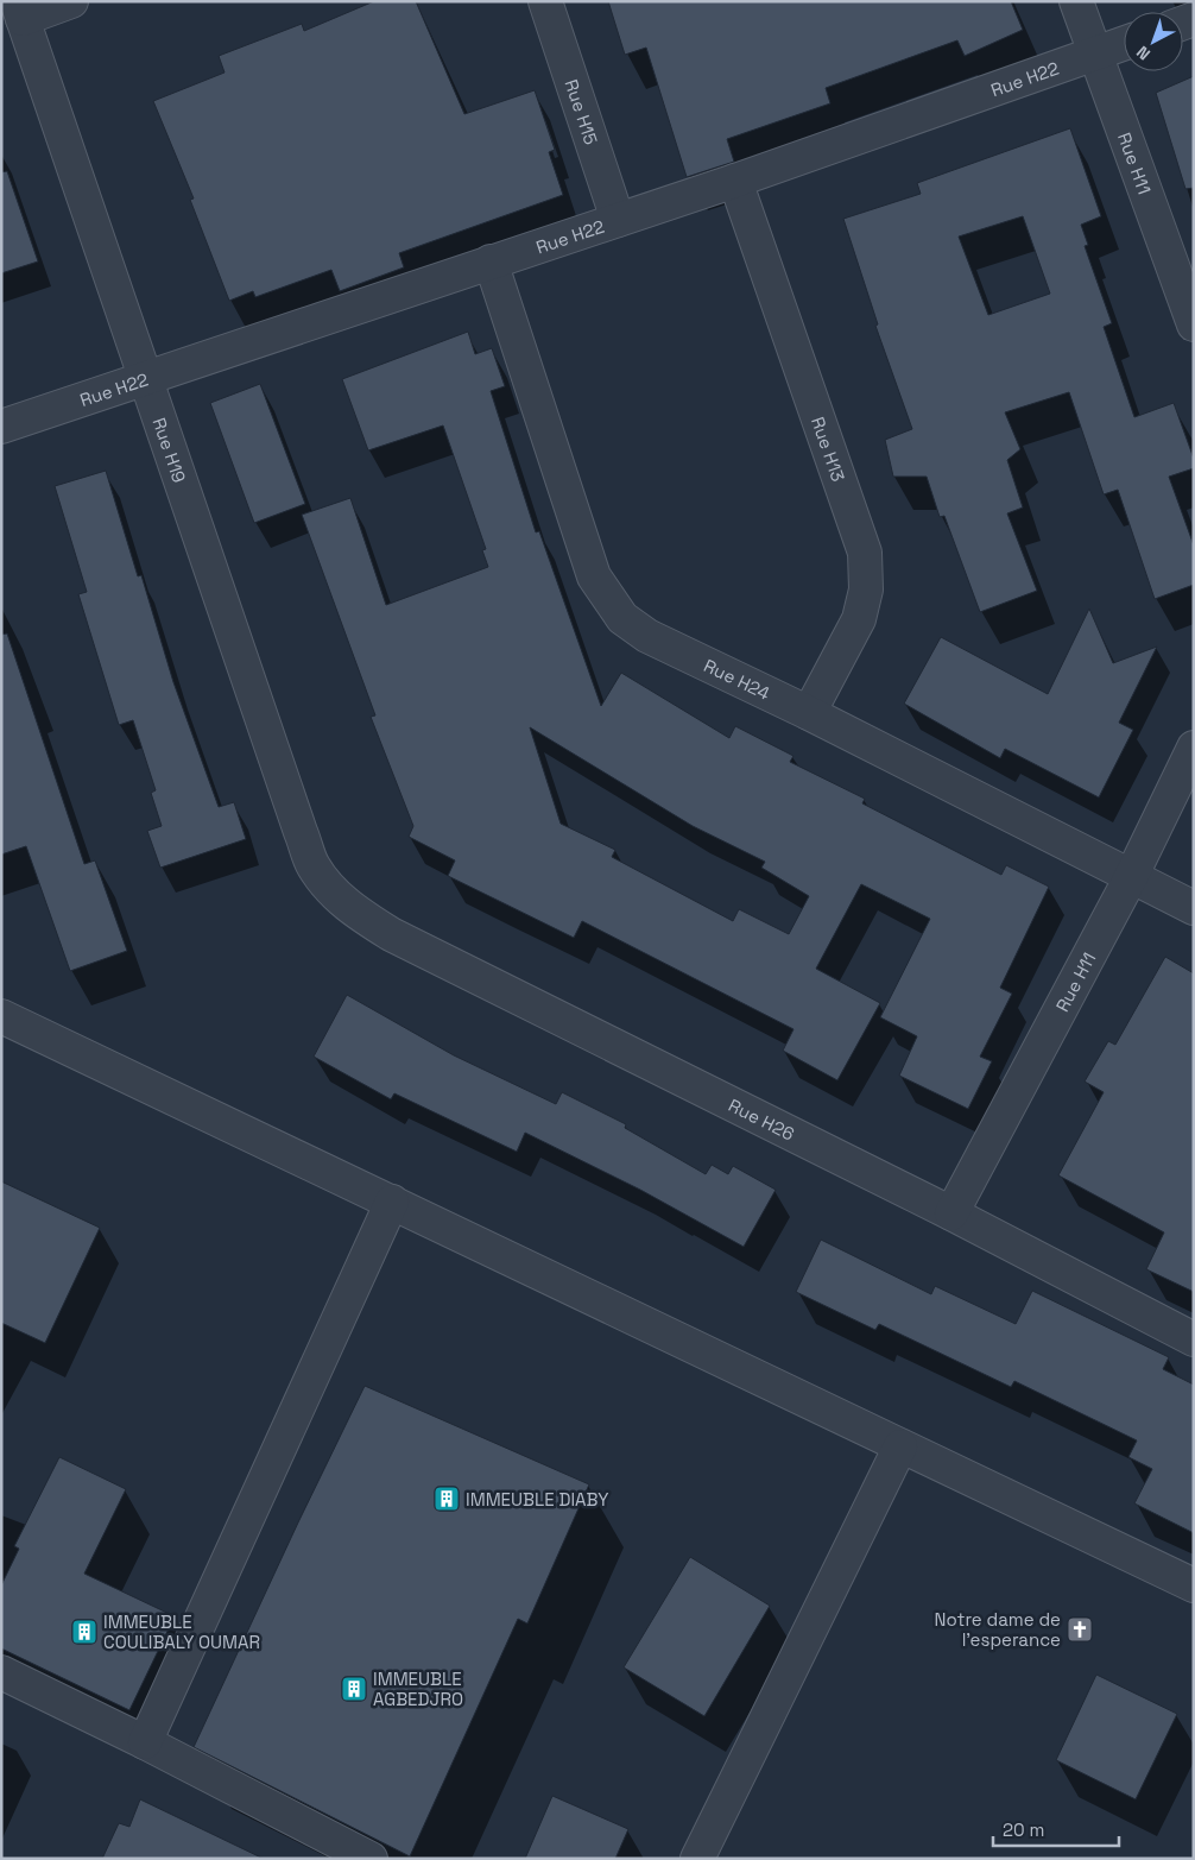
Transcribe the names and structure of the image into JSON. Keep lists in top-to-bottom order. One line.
{"streets":{"street":["Rue H22","Rue H15","Rue H11","Rue H13","Rue H19","Rue H24","Rue H26"]},"crossings":[["Rue H22","Rue H15"],["Rue H22","Rue H11"],["Rue H22","Rue H13"],["Rue H22","Rue H19"],["Rue H22","Rue H24"],["Rue H11","Rue H24"],["Rue H11","Rue H26"],["Rue H13","Rue H24"],["Rue H19","Rue H26"]],"places":{"building":["IMMEUBLE DIABY","IMMEUBLE COULIBALY OUMAR","IMMEUBLE AGBEDJRO"],"church":["Notre dame de l'esperance"]},"scale_bar":"20 m","north":"bottom left"}
